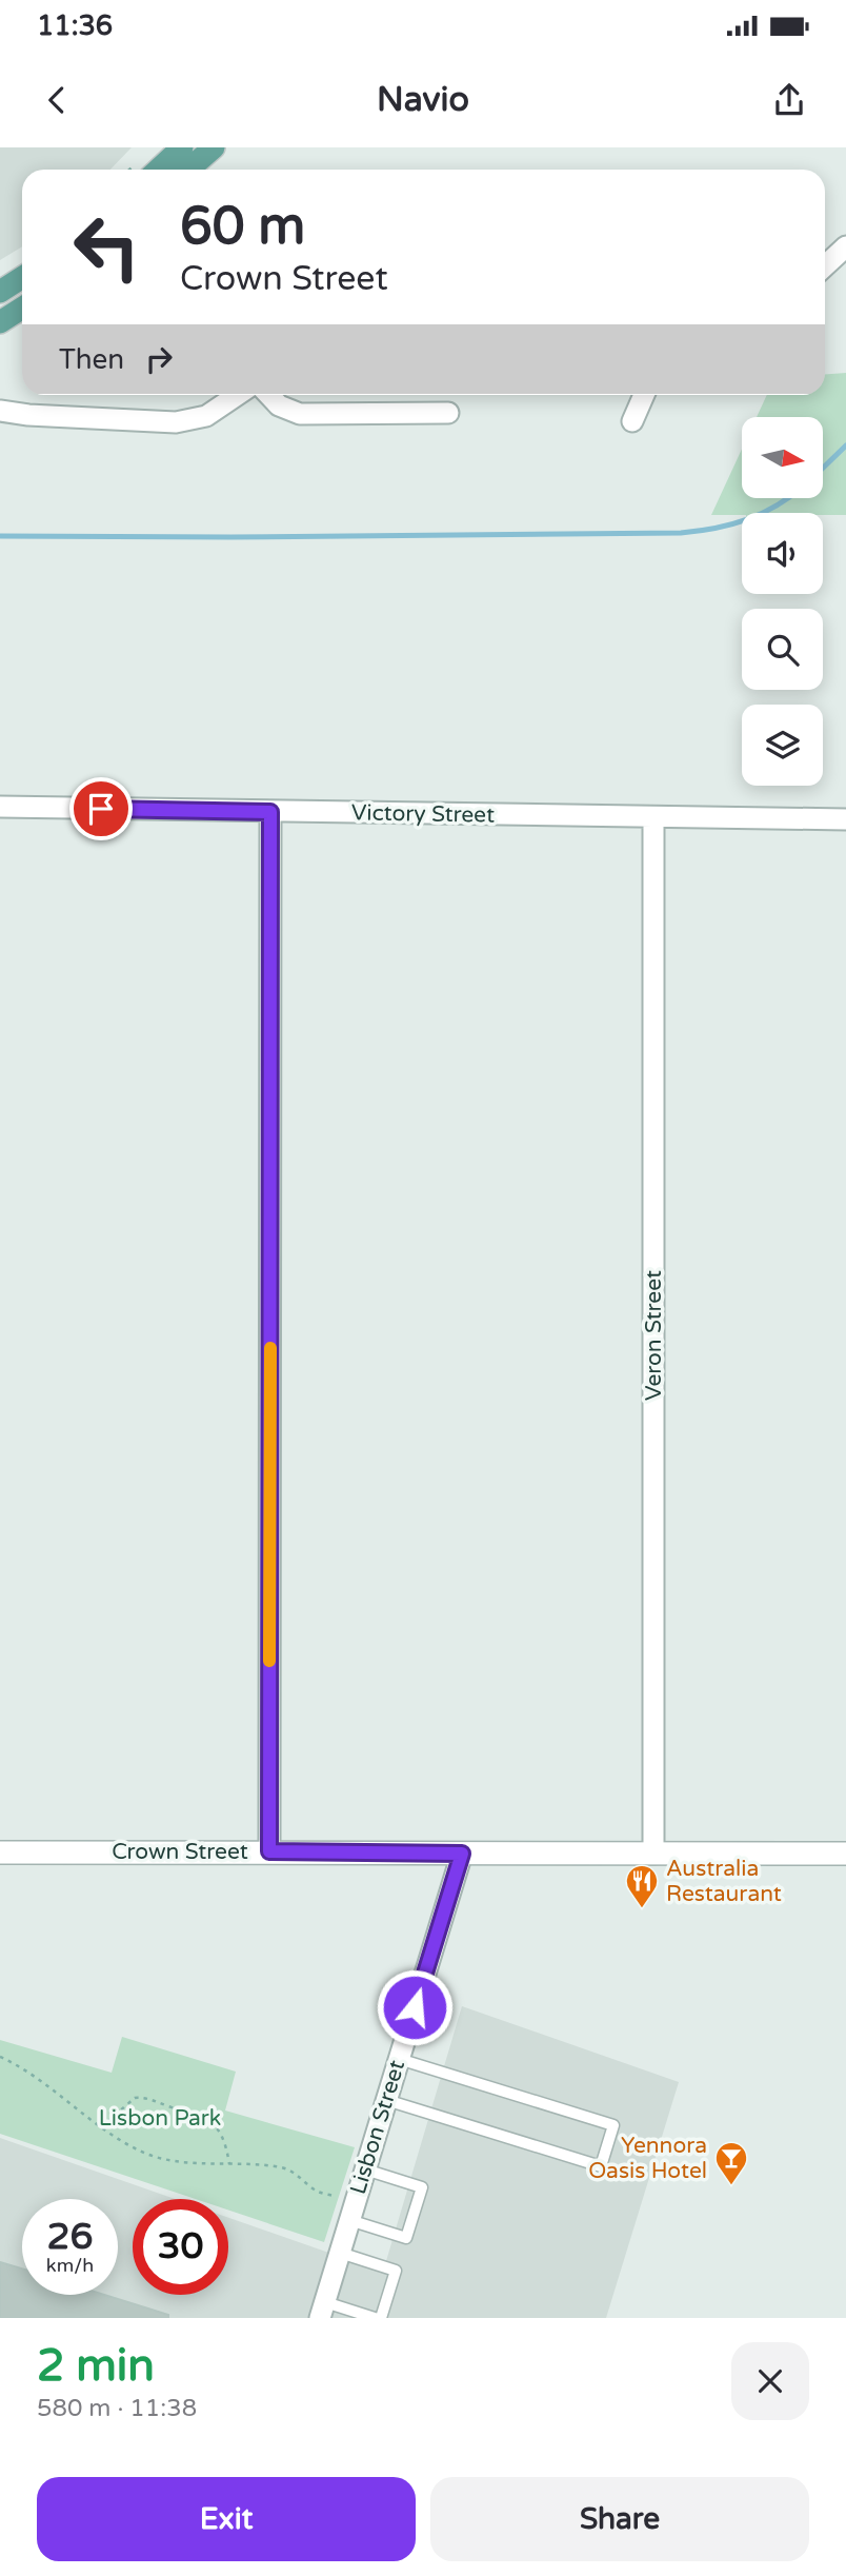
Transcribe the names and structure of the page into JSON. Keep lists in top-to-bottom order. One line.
{"streets":{"street":["Victory Street","Veron Street","Crown Street","Lisbon Street"]},"crossings":[["Victory Street","Veron Street"],["Veron Street","Crown Street"],["Crown Street","Lisbon Street"]],"parks":["Lisbon Park"],"places":{"restaurant":["Australia Restaurant"],"bar":["Yennora Oasis Hotel"]},"north":"right","page":{"status":"11:36","header":"Navio","turn":["60 m","Crown Street"],"then":"Then","speed":"26 km/h","limit":"30","heading":["2 min","580 m · 11:38"],"buttons":["Exit","Share"]}}
